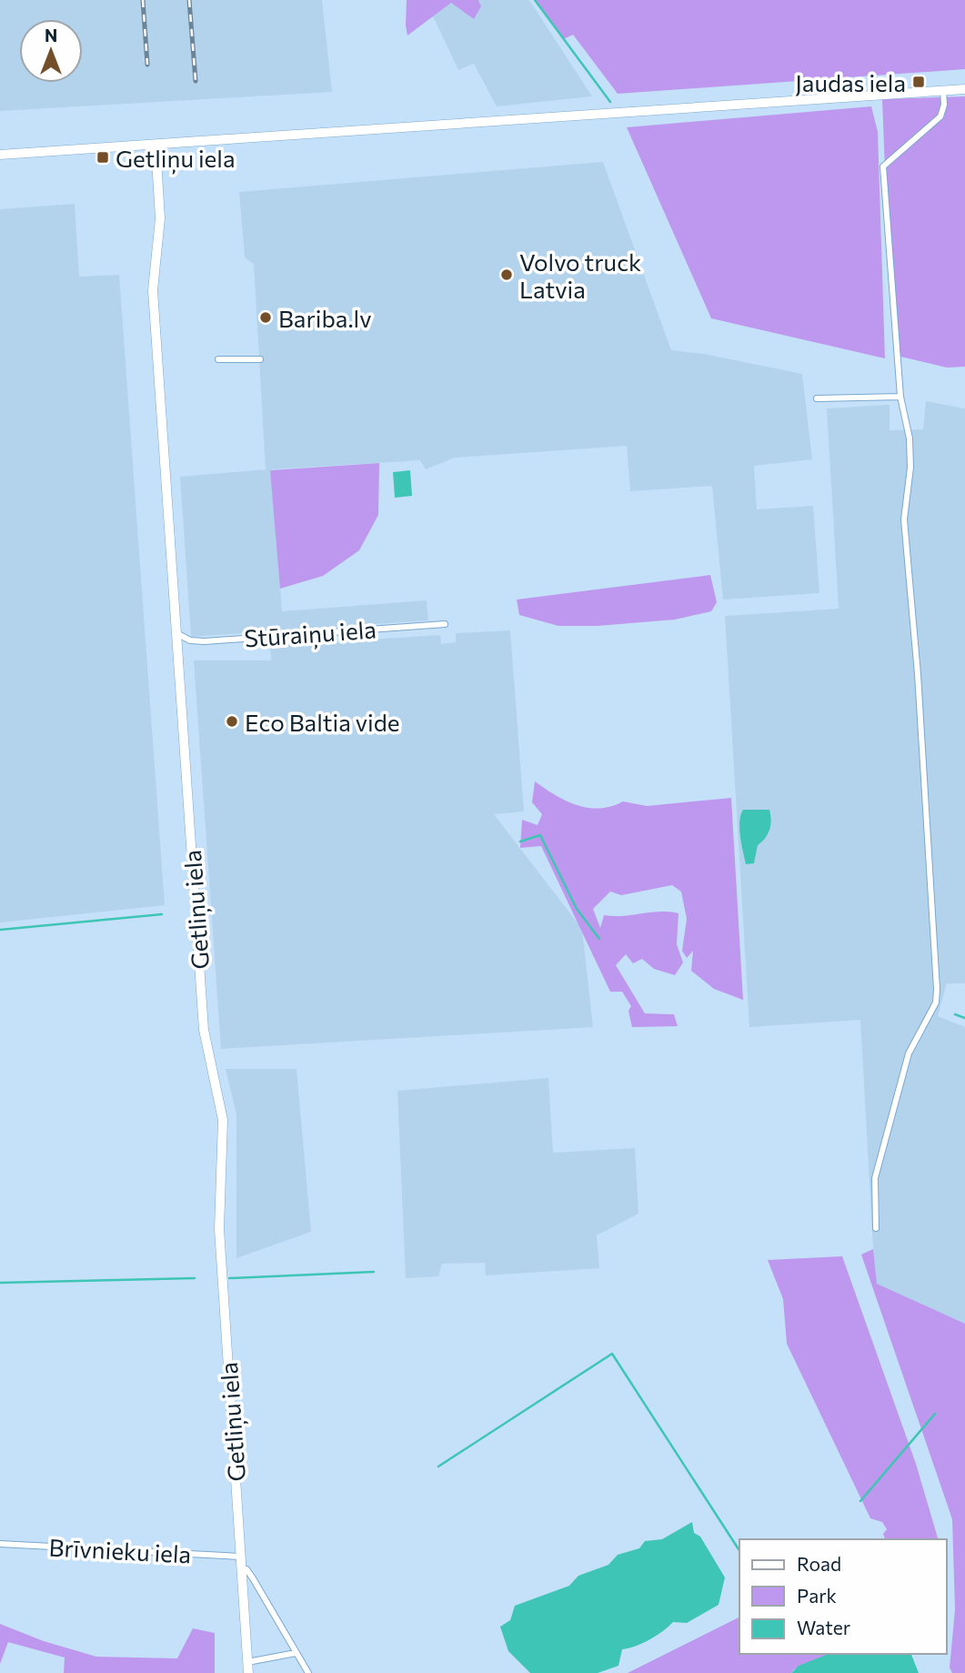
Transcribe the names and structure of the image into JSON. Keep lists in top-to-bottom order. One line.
{"streets":{"street":["Stūraiņu iela","Getliņu iela","Brīvnieku iela"]},"crossings":[["Stūraiņu iela","Getliņu iela"],["Getliņu iela","Brīvnieku iela"]],"places":{"transit":["Jaudas iela","Getliņu iela"],"other":["Volvo truck Latvia","Bariba.lv","Eco Baltia vide"]},"legend":["Road","Park","Water"],"north":"top"}
